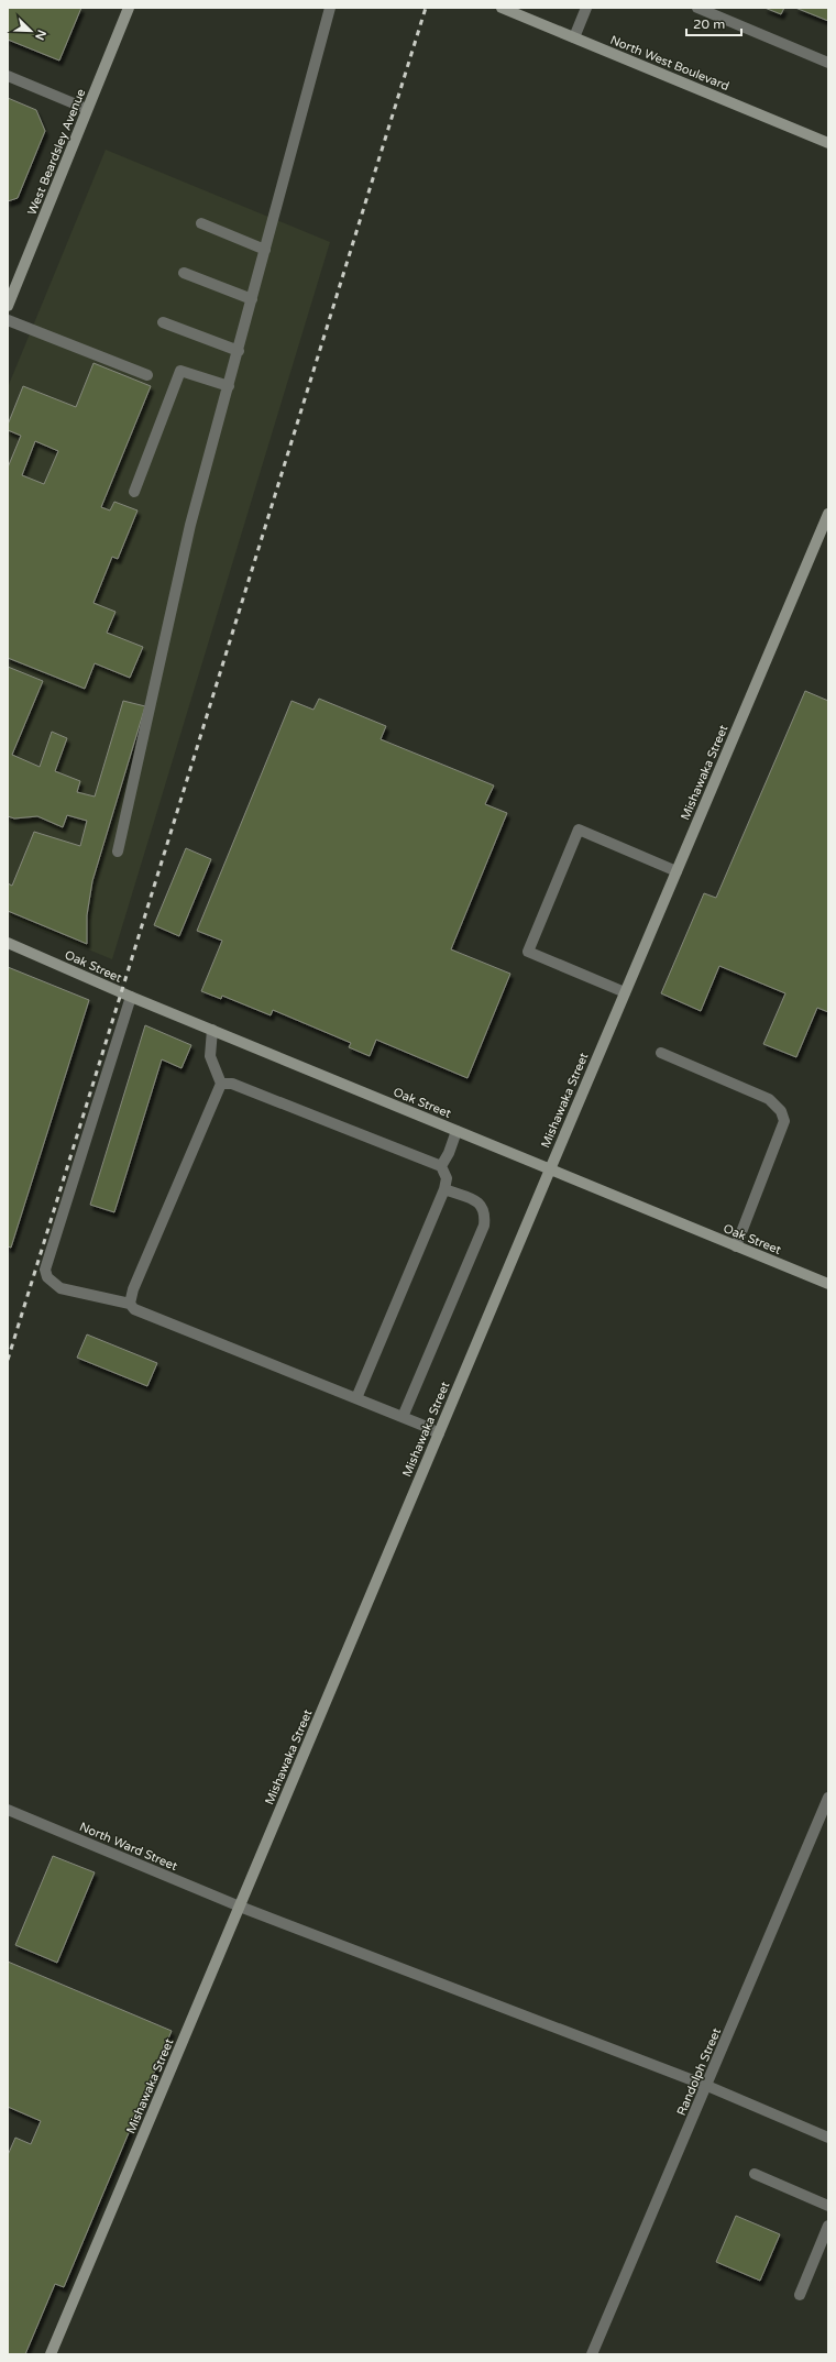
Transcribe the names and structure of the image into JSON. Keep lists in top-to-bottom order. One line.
{"streets":{"street":["North West Boulevard","West Beardsley Avenue","Mishawaka Street","Oak Street","North Ward Street","Randolph Street"]},"crossings":[["Mishawaka Street","Oak Street"],["Mishawaka Street","North Ward Street"],["North Ward Street","Randolph Street"]],"scale_bar":"20 m","north":"bottom right"}
